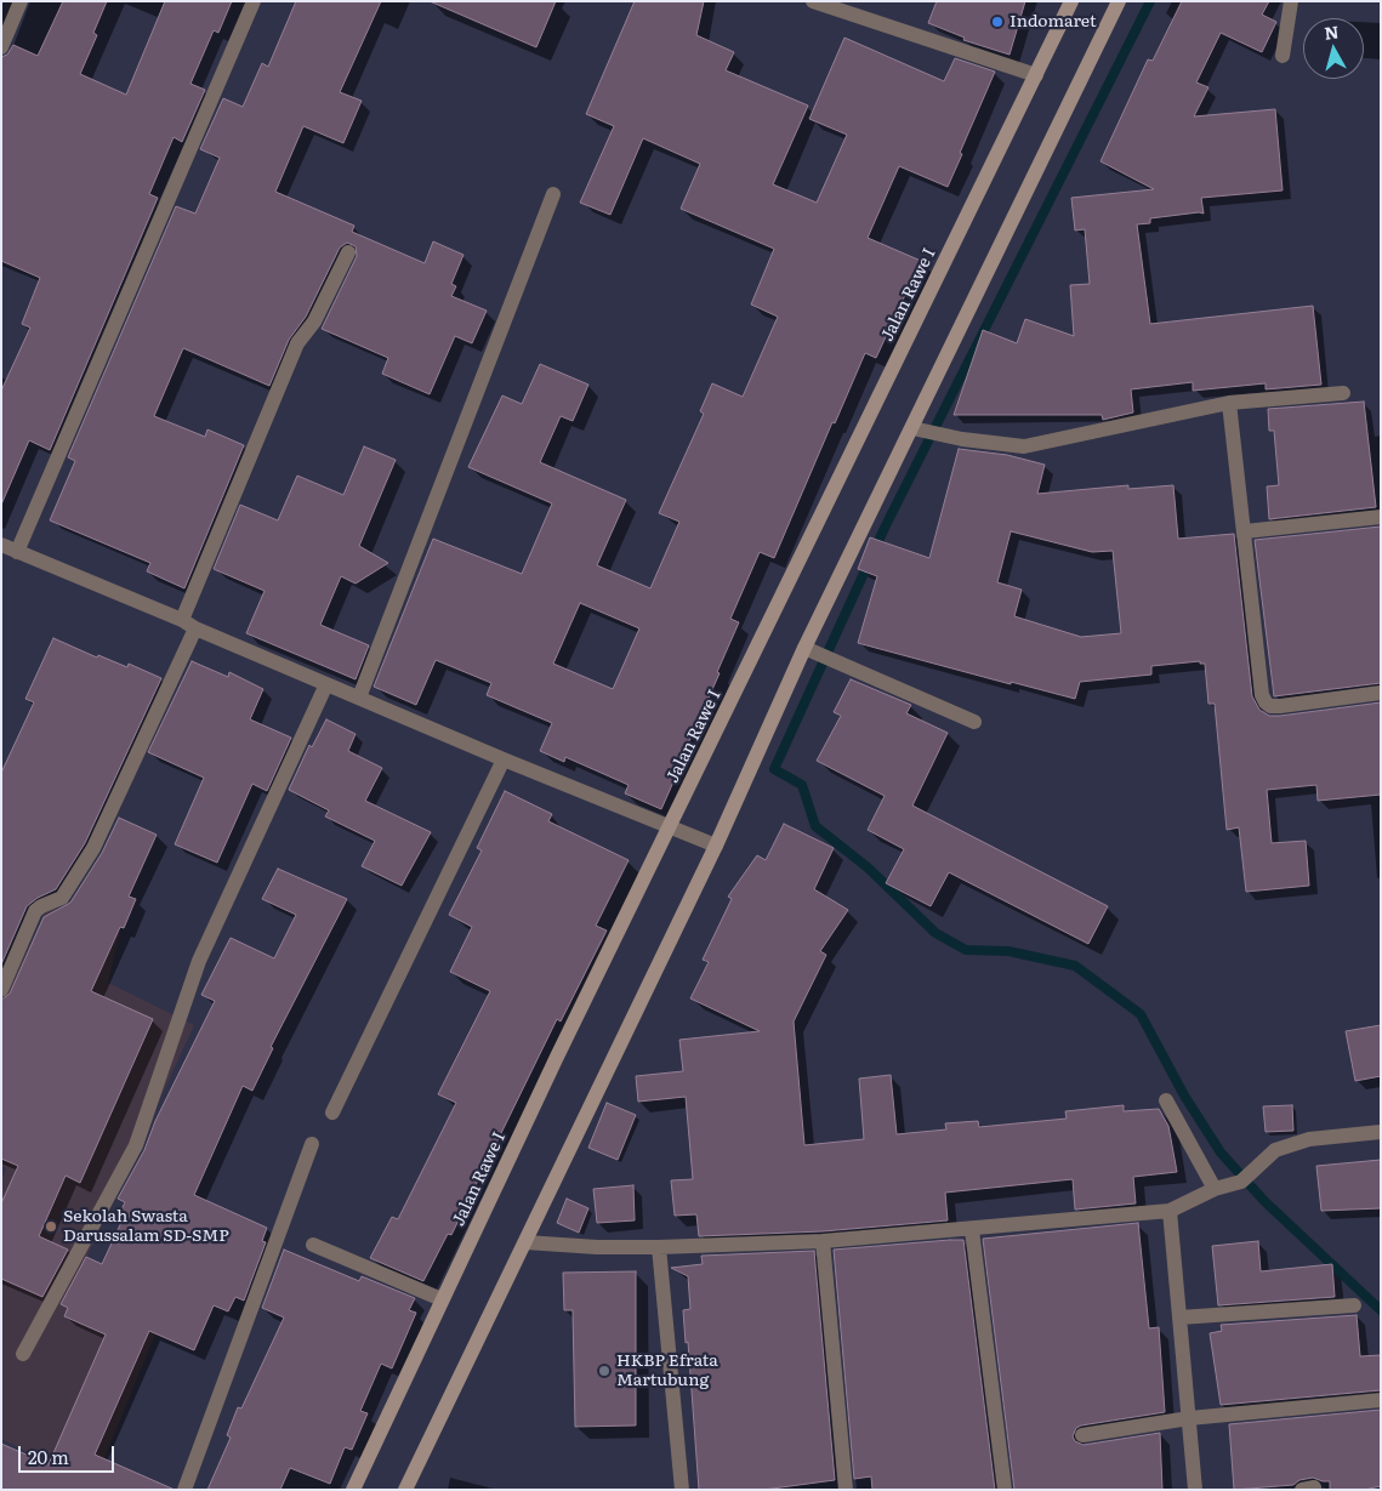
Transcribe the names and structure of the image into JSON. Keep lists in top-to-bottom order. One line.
{"streets":{"main road":["Jalan Rawe I"]},"places":["Indomaret","Sekolah Swasta Darussalam SD-SMP","HKBP Efrata Martubung"],"scale_bar":"20 m","north":"top"}
